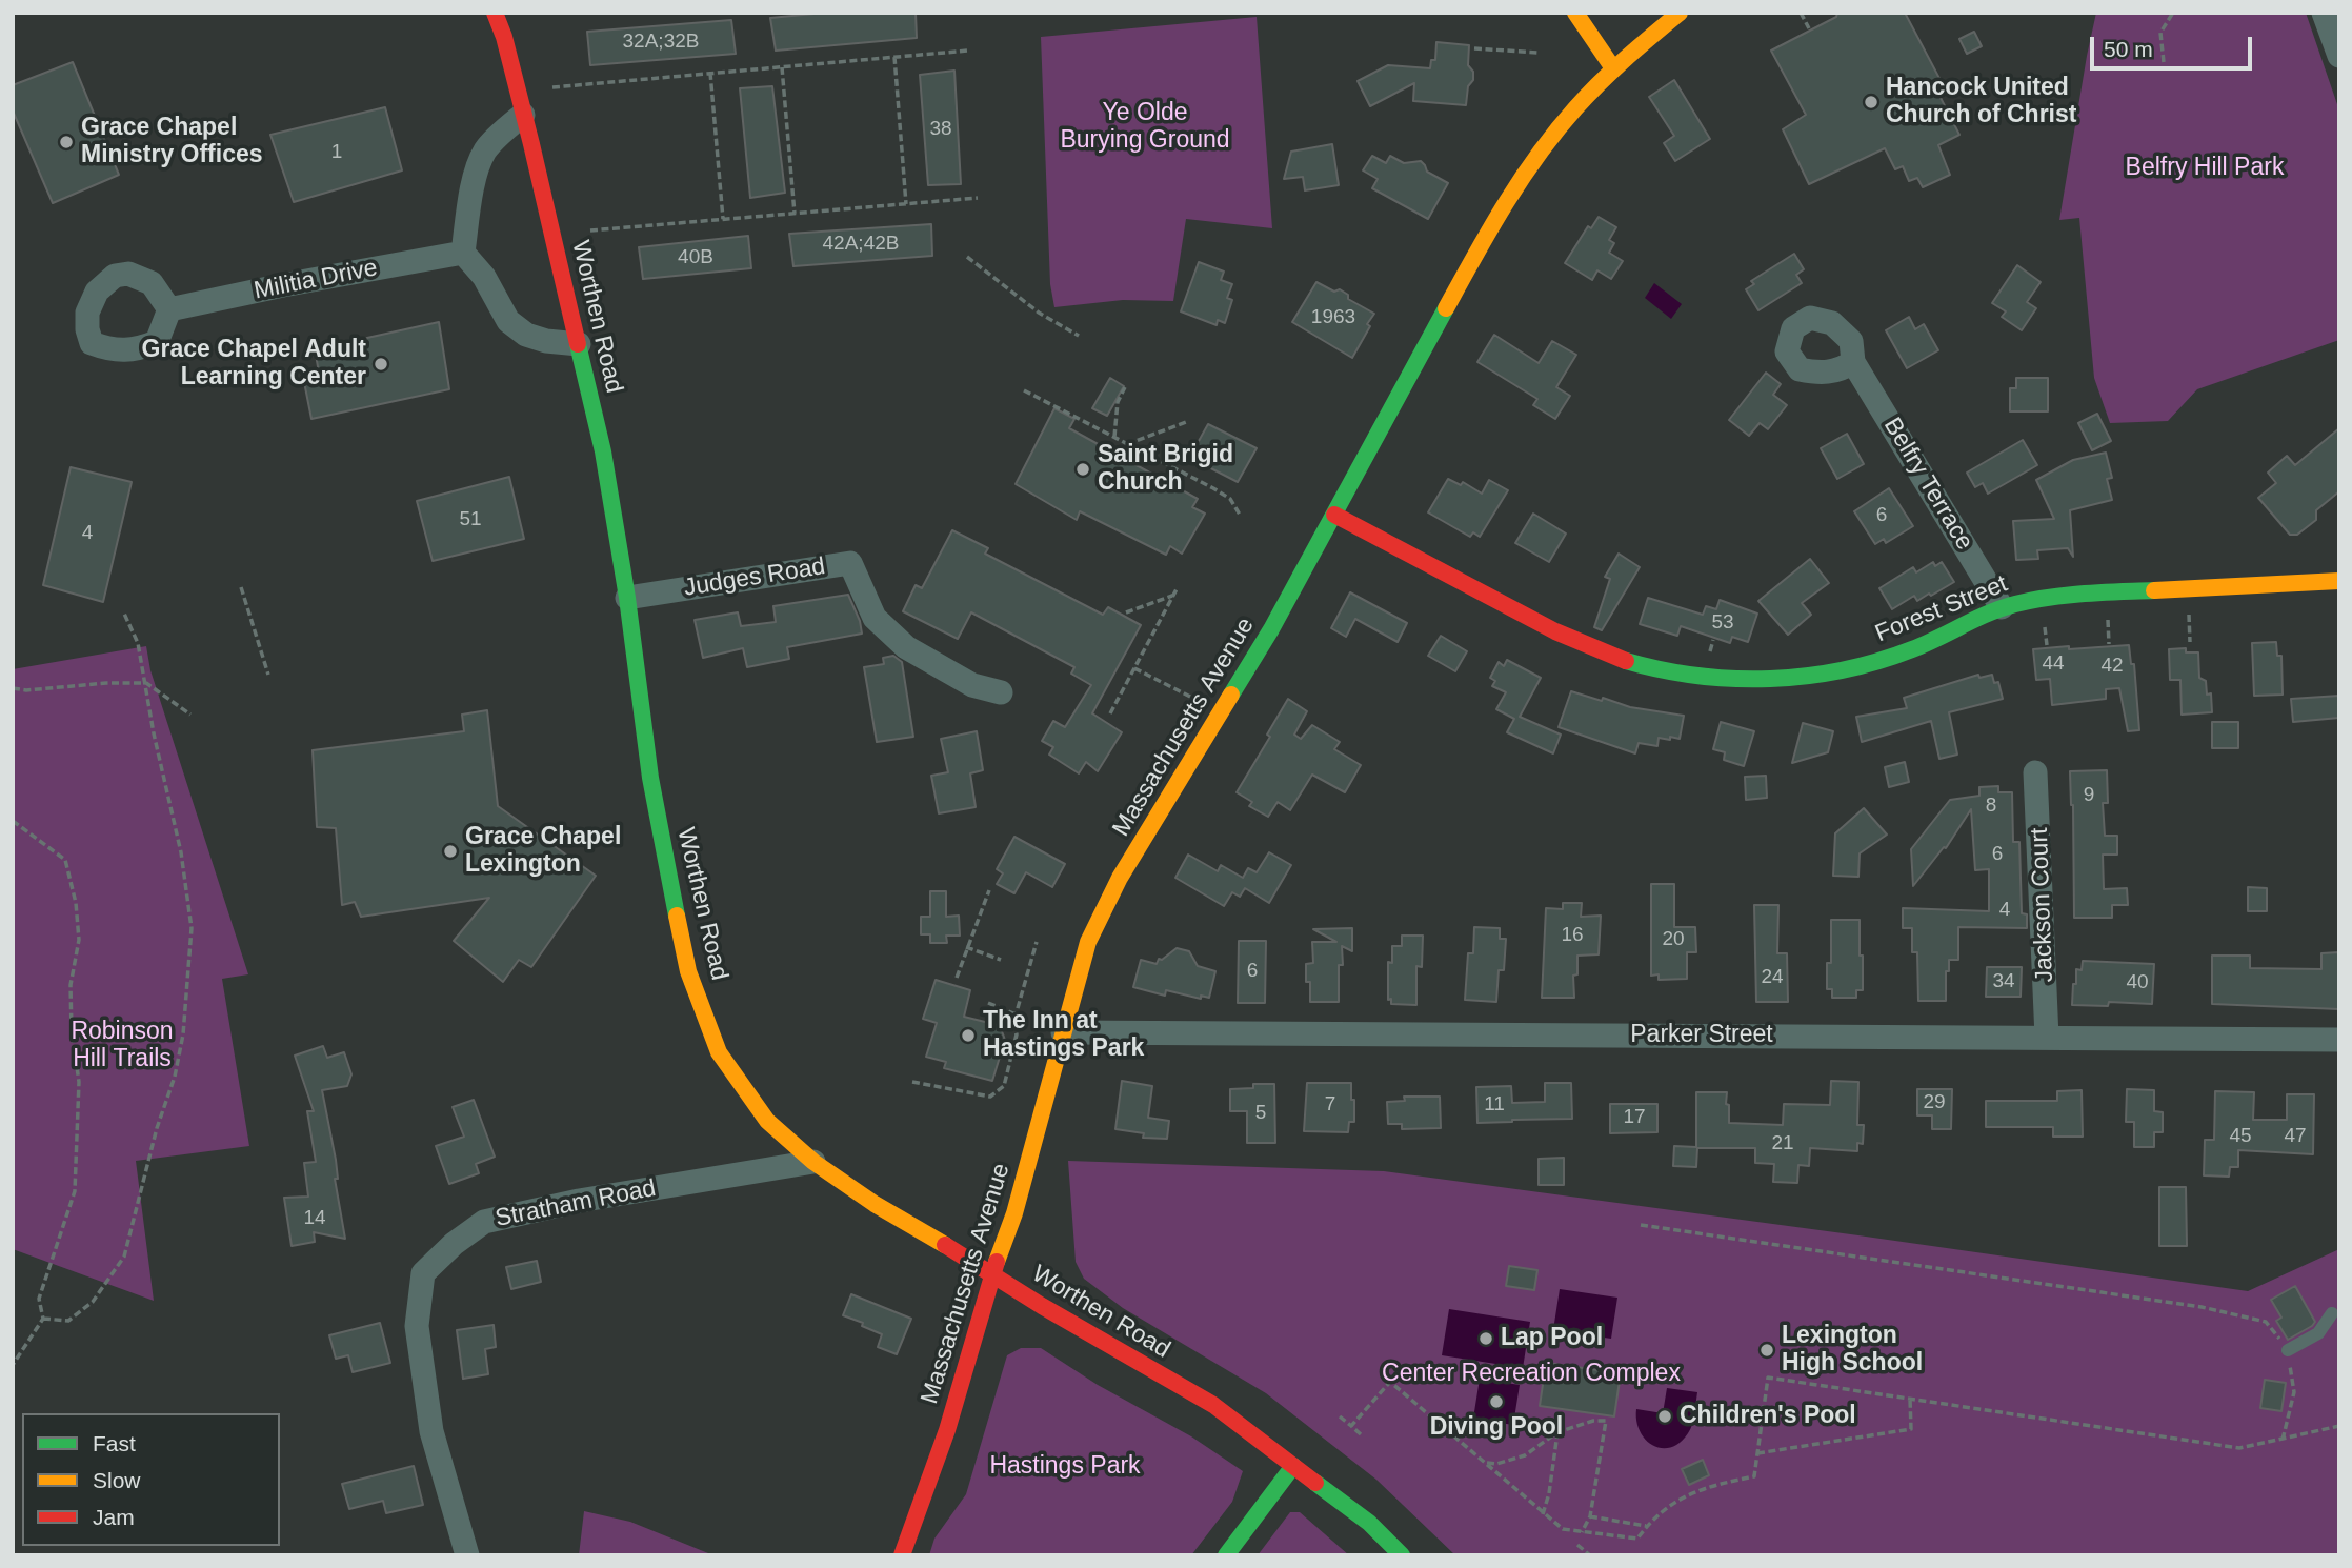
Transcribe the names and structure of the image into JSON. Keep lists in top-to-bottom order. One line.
{"streets":{"main road":["Worthen Road","Forest Street","Massachusetts Avenue"],"street":["Militia Drive","Belfry Terrace","Judges Road","Jackson Court","Parker Street","Stratham Road"]},"crossings":[["Worthen Road","Judges Road"],["Worthen Road","Massachusetts Avenue"],["Worthen Road","Stratham Road"],["Belfry Terrace","Forest Street"],["Forest Street","Massachusetts Avenue"],["Massachusetts Avenue","Parker Street"],["Jackson Court","Parker Street"]],"parks":["Ye Olde Burying Ground","Belfry Hill Park","Robinson Hill Trails","Center Recreation Complex","Hastings Park"],"places":["Hancock United Church of Christ","Grace Chapel Ministry Offices","Grace Chapel Adult Learning Center","Saint Brigid Church","Grace Chapel Lexington","The Inn at Hastings Park","Lap Pool","Lexington High School","Diving Pool","Children's Pool"],"house_numbers":["32A;32B","38","1","42A;42B","40B","1963","6","51","4","53","44","42","9","8","6","4","16","20","6","24","34","40","29","7","11","5","17","45","47","21","14"],"legend":["Fast","Slow","Jam"],"scale_bar":"50 m"}
